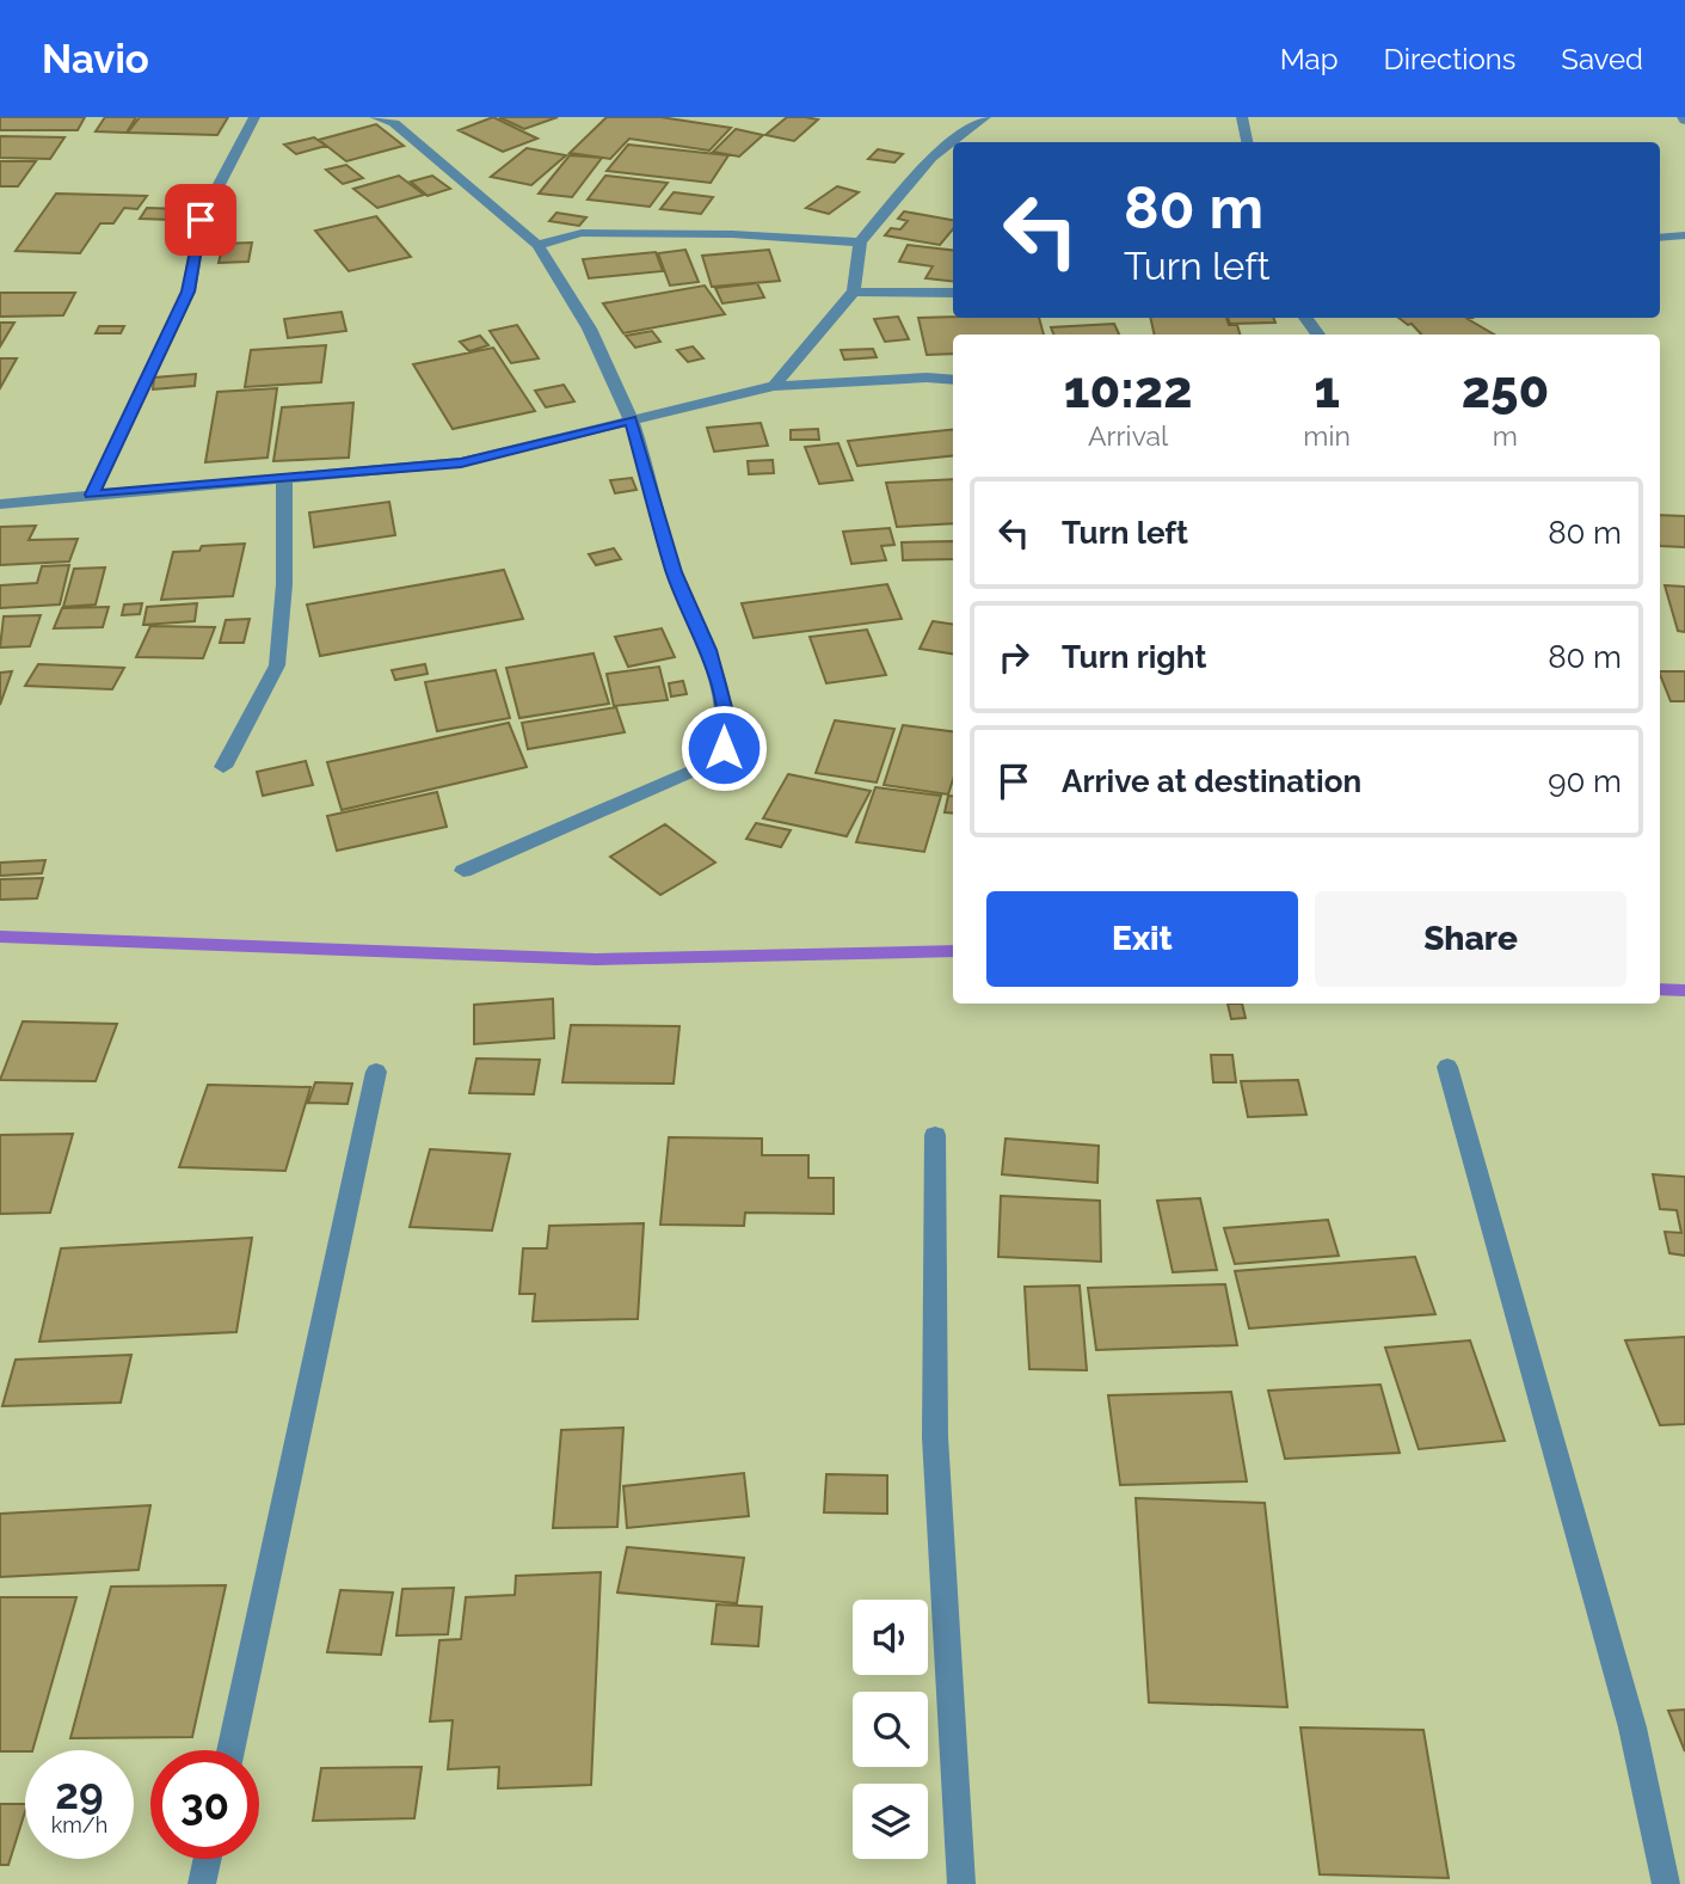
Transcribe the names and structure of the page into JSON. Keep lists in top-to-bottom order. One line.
{"page":{"header":"Navio","nav":["Map","Directions","Saved"],"turn":["80 m","Turn left"],"eta":["10:22","Arrival","1","min","250","m"],"list":[{"name":"Turn left","value":"80 m"},{"name":"Turn right","value":"80 m"},{"name":"Arrive at destination","value":"90 m"}],"buttons":["Exit","Share"],"speed":"29 km/h","limit":"30"}}
